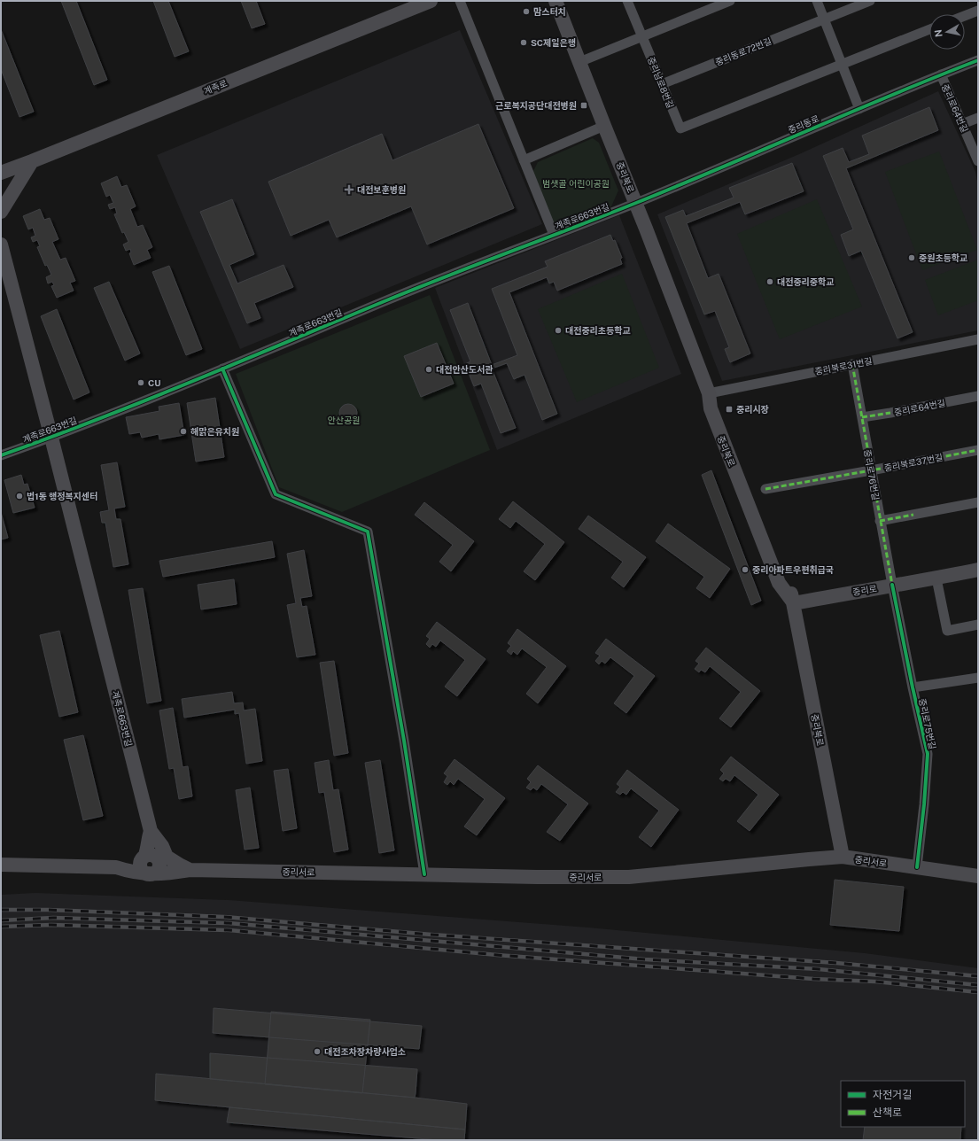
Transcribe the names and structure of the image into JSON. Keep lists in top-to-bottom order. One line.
{"streets":{"main road":["계족로","중리북로","계족로663번길","중리로","중리서로"],"street":["중리동로72번길","중리남로8번길","중리로64번길","중리동로","중리북로31번길","중리북로37번길","중리로76번길","중리로75번길"]},"crossings":[["중리동로72번길","중리남로8번길"],["중리로64번길","중리동로"],["중리로64번길","중리로76번길"],["중리동로","중리북로"],["중리동로","계족로663번길"],["중리북로","계족로663번길"],["중리북로","중리북로31번길"],["중리북로","중리로"],["중리북로","중리서로"],["중리북로31번길","중리로76번길"],["중리북로37번길","중리로76번길"],["중리로76번길","중리로"],["중리로76번길","중리로75번길"],["중리로","중리로75번길"],["중리로75번길","중리서로"]],"parks":["범샛골 어린이공원","안산공원"],"places":{"other":["맘스터치","SC제일은행","중원초등학교","대전중리중학교","대전중리초등학교","대전안산도서관","CU","해맑은유치원","법1동 행정복지센터","중리아파트우편취급국","대전조차장차량사업소"],"transit":["근로복지공단대전병원","중리시장"],"health":["대전보훈병원"]},"legend":["자전거길","산책로"],"north":"left"}
